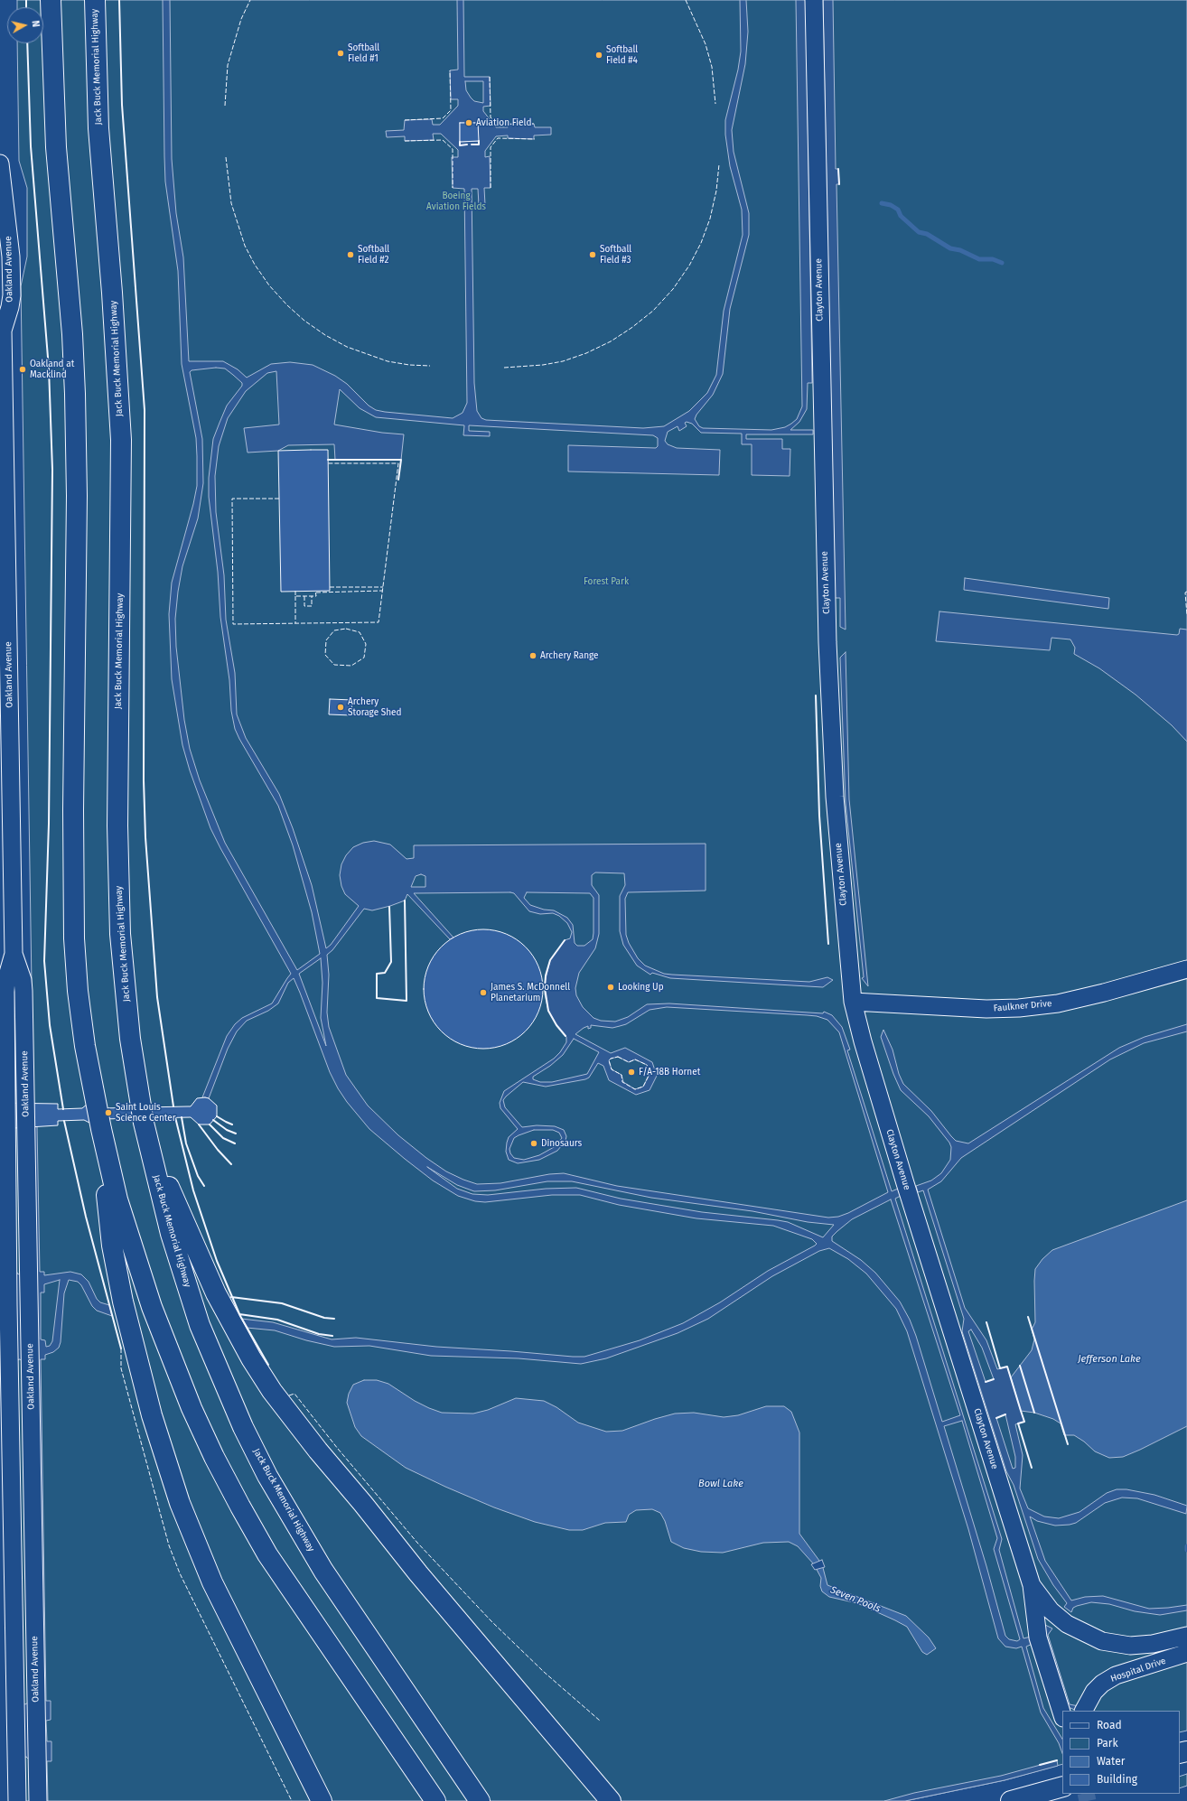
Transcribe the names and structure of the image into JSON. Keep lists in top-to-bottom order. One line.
{"streets":{"main road":["Jack Buck Memorial Highway"],"street":["Oakland Avenue","Clayton Avenue","Faulkner Drive","Hospital Drive"]},"crossings":[["Clayton Avenue","Faulkner Drive"]],"water":["Jefferson Lake","Bowl Lake","Seven Pools"],"parks":["Boeing Aviation Fields","Forest Park"],"places":["Softball Field #1","Softball Field #4","Aviation Field","Softball Field #2","Softball Field #3","Oakland at Macklind","Archery Range","Archery Storage Shed","Looking Up","James S. McDonnell Planetarium","F/A-18B Hornet","Saint Louis Science Center","Dinosaurs"],"legend":["Road","Park","Water","Building"],"north":"right"}
